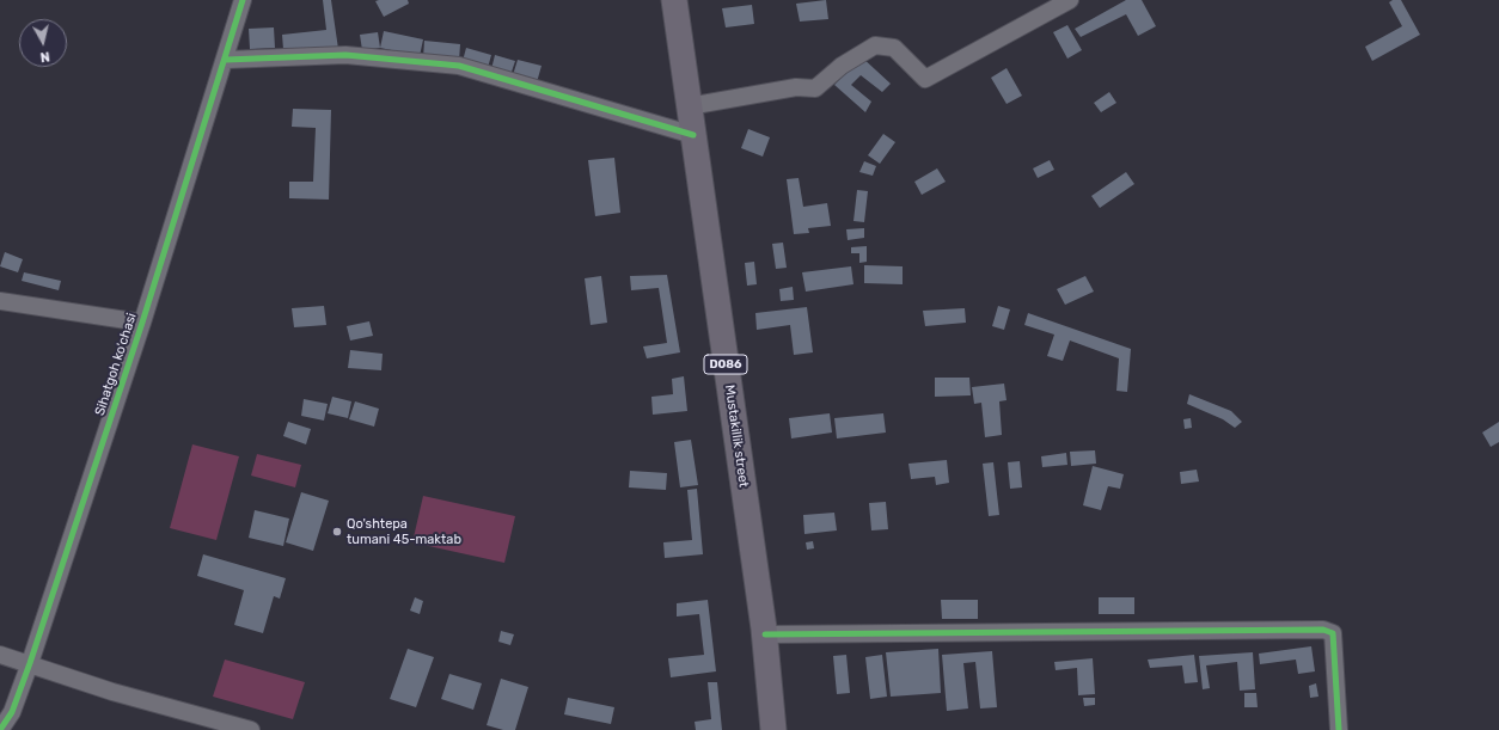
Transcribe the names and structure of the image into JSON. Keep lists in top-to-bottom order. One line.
{"streets":{"main road":["D086","Mustakillik street"],"street":["Sihatgoh ko'chasi"]},"places":["Qo'shtepa tumani 45-maktab"],"north":"bottom"}
